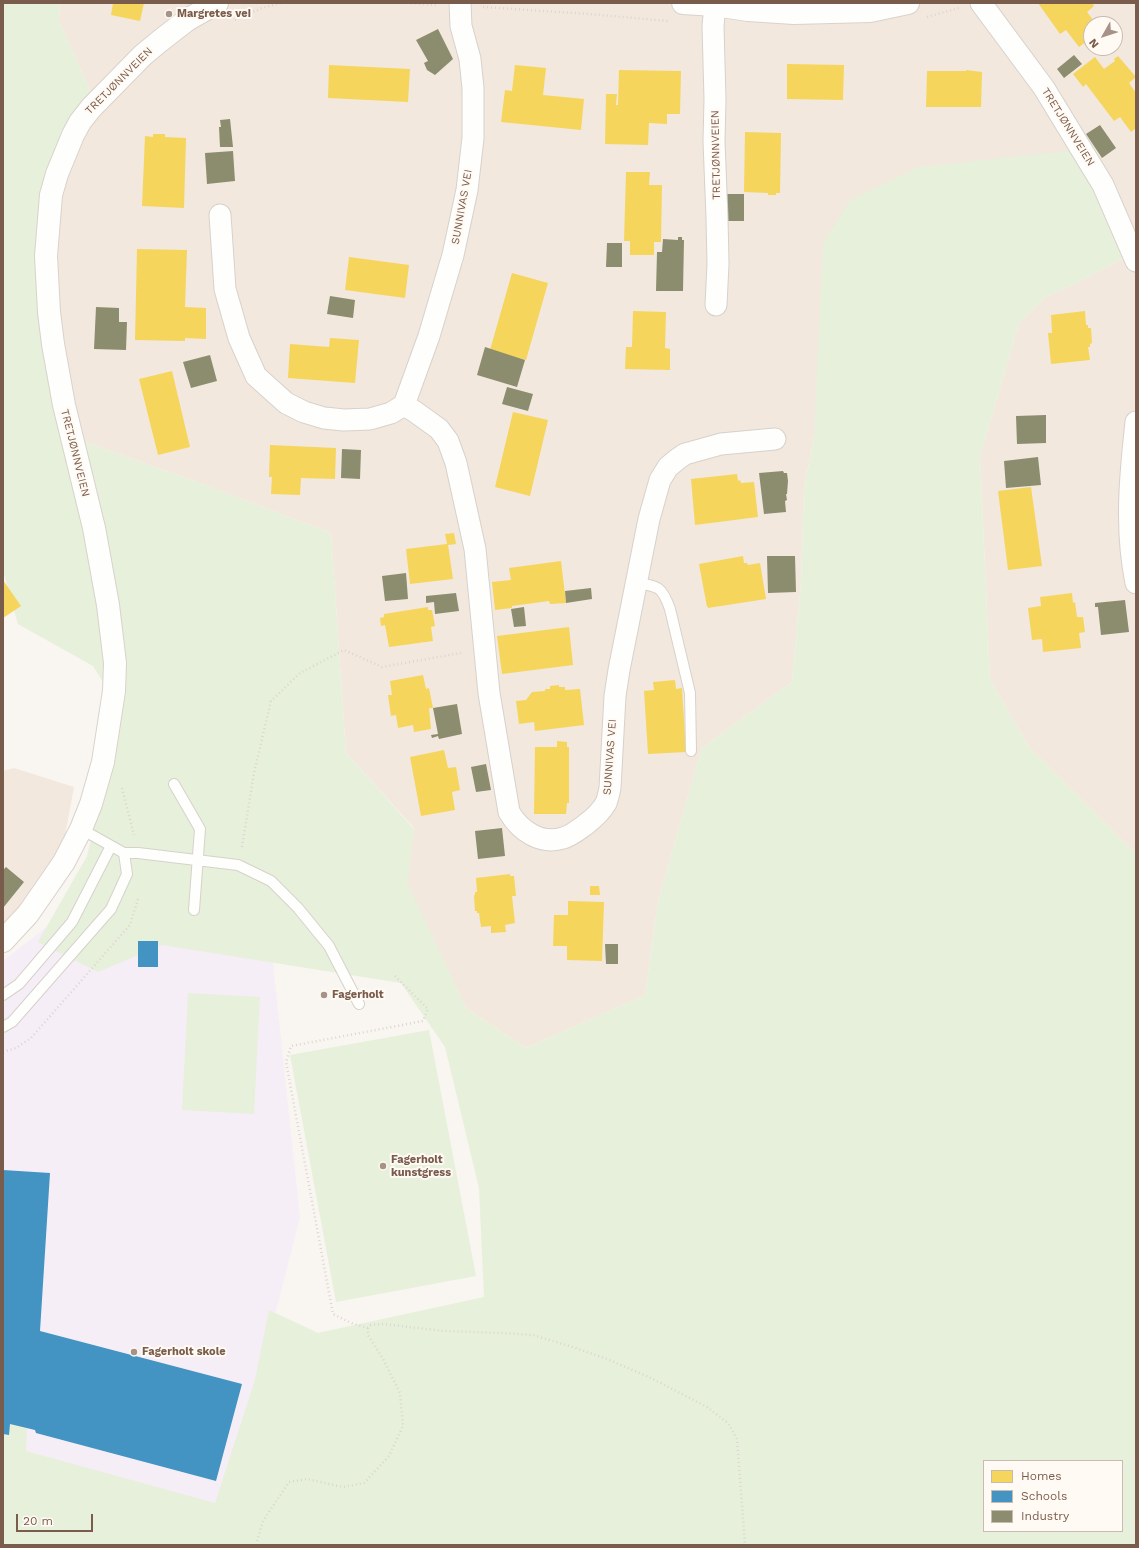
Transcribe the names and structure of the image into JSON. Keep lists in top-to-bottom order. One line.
{"streets":{"street":["TRETJØNNVEIEN","SUNNIVAS VEI"]},"places":["Margretes vei","Fagerholt","Fagerholt kunstgress","Fagerholt skole"],"legend":["Homes","Schools","Industry"],"scale_bar":"20 m","north":"bottom left"}
